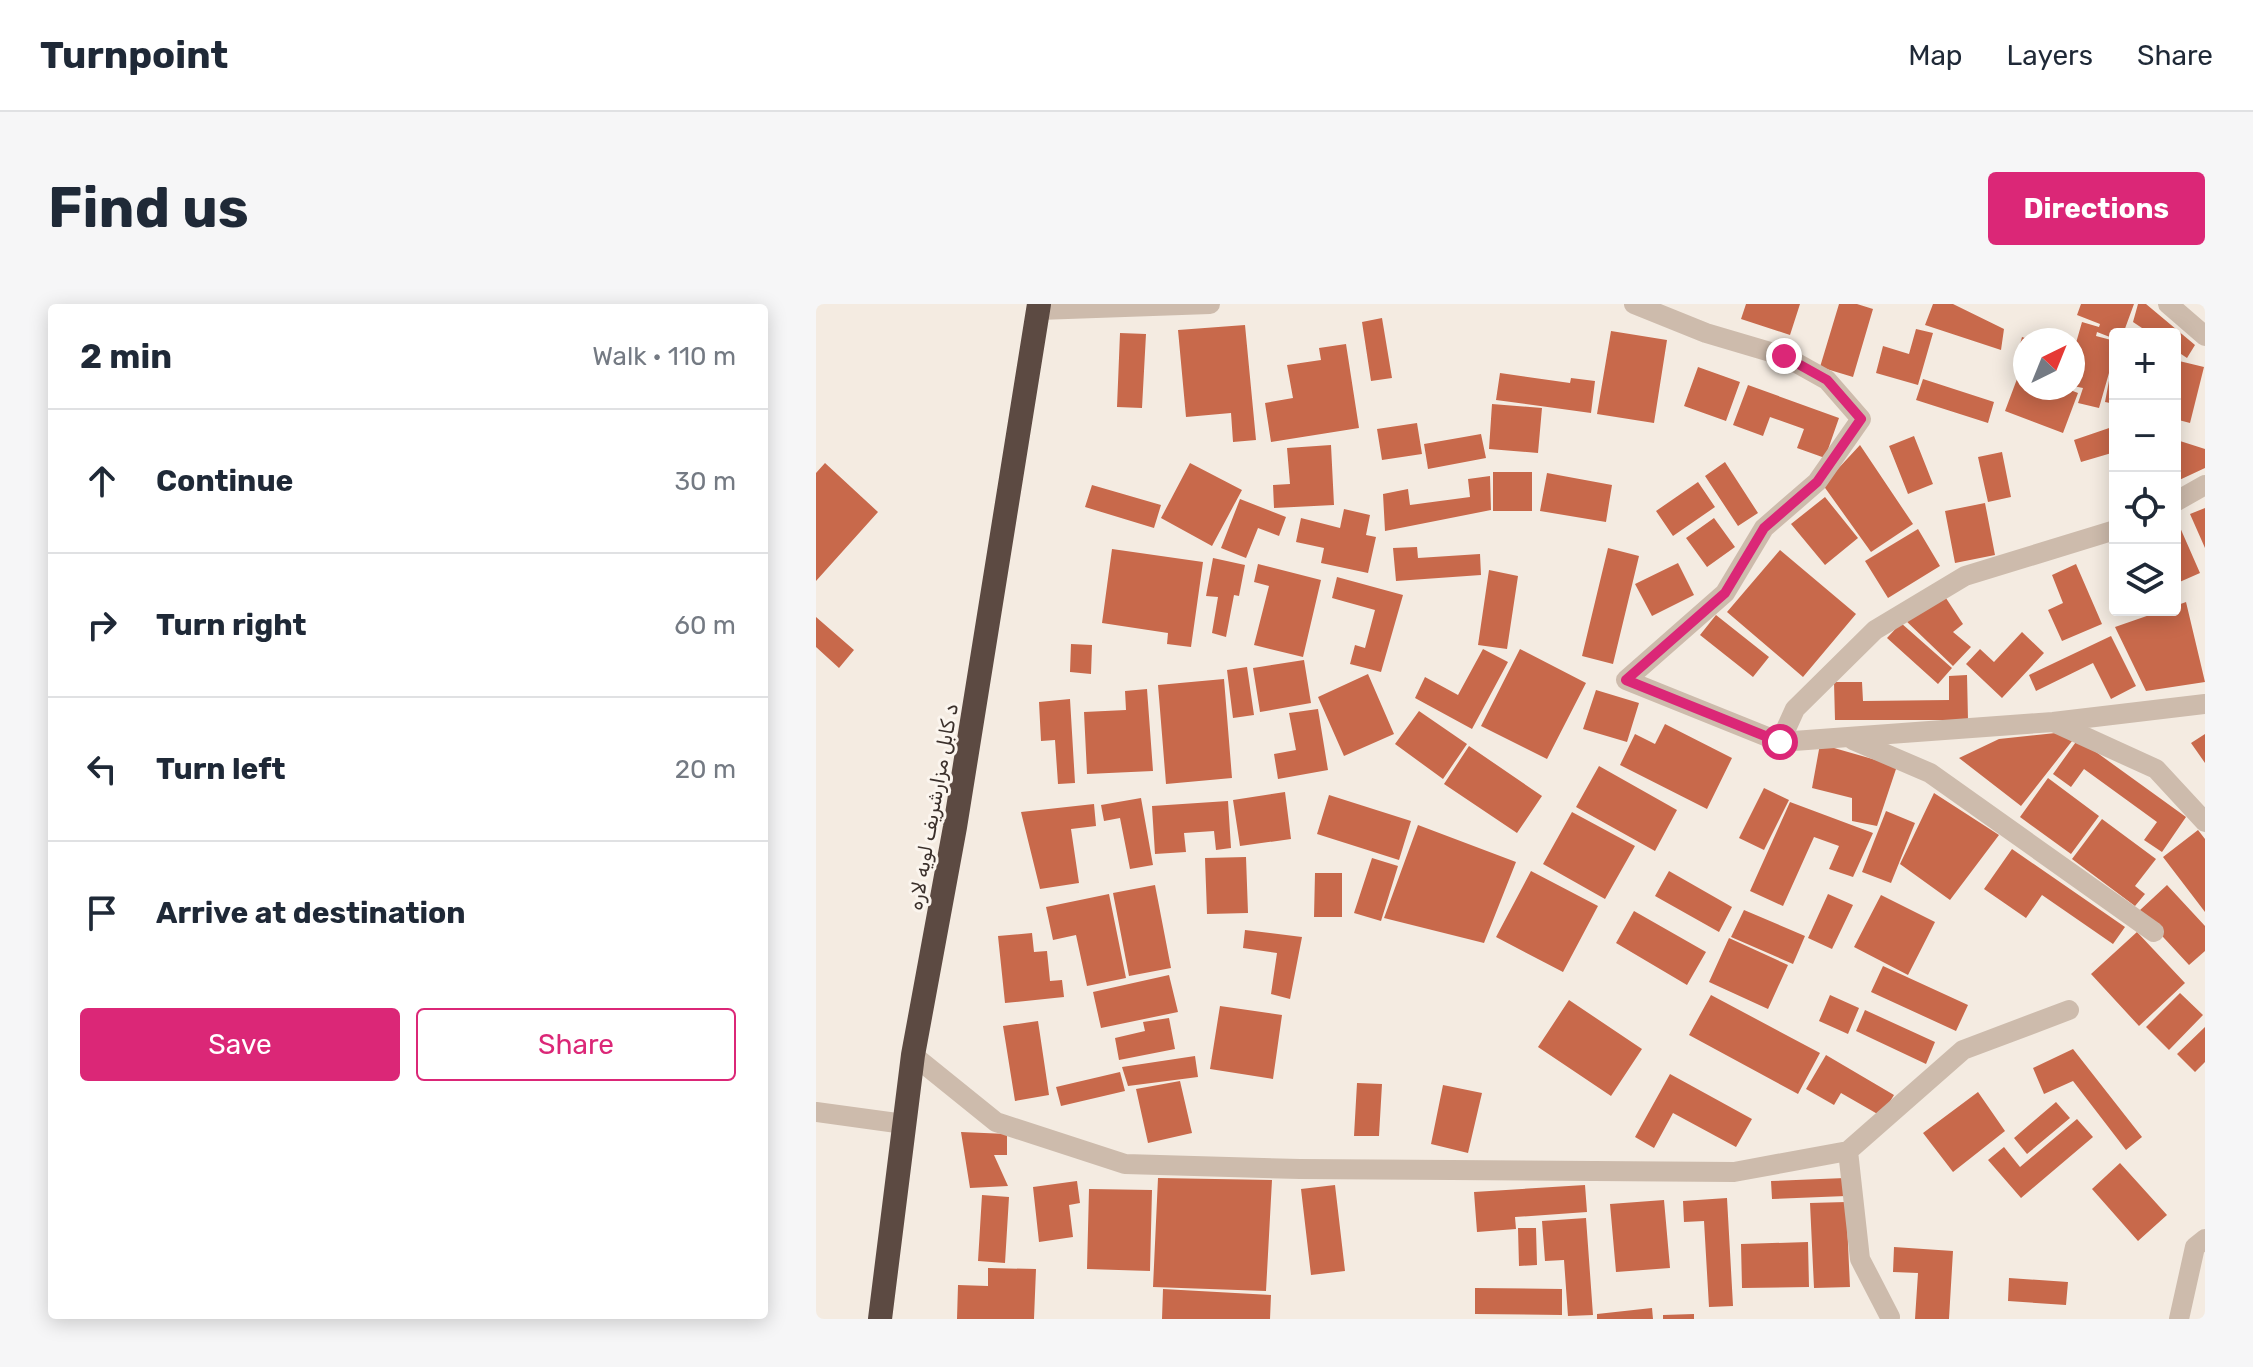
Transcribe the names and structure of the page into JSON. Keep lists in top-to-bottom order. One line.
{"streets":{"highway":["د کابل مزارشریف لویه لاره"]},"north":"top right","page":{"header":"Turnpoint","nav":["Map","Layers","Share"],"buttons":["Directions",["Save","Share"]],"title":"Find us","heading":["2 min","Walk · 110 m"],"map_buttons":["+","−"],"list":[["Continue","30 m"],["Turn right","60 m"],["Turn left","20 m"],"Arrive at destination"]}}
